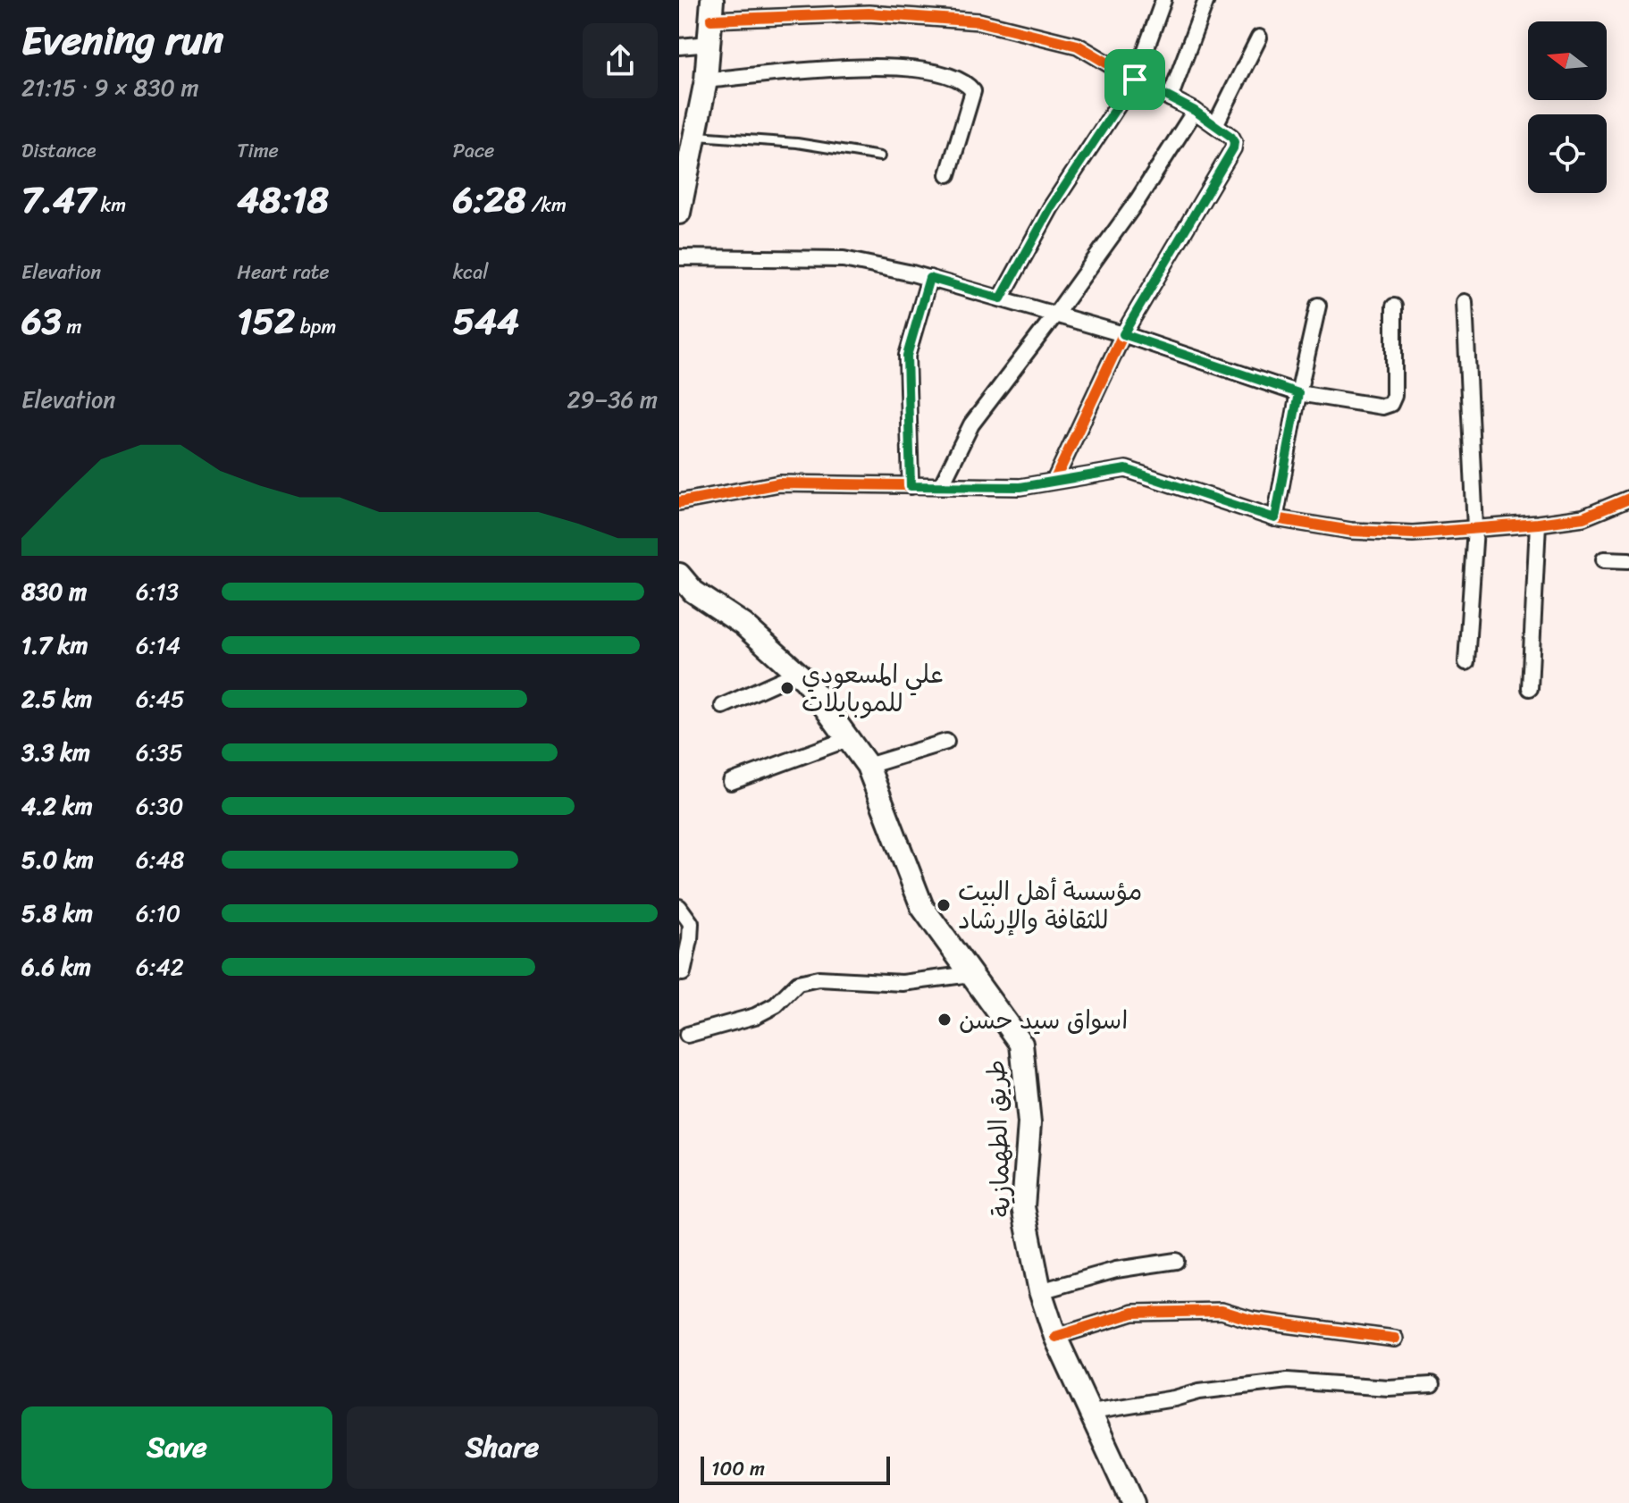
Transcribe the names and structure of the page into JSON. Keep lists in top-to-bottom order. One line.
{"streets":{"main road":["طريق الطهمازية"]},"places":["علي المسعودي للموبايلات","مؤسسة أهل البيت للثقافة والإرشاد","اسواق سيد حسن"],"scale_bar":"100 m","north":"left","page":{"heading":["Evening run","21:15 · 9 × 830 m"],"stats":[["Distance","7.47 km"],["Time","48:18"],["Pace","6:28 /km"],["Elevation","63 m"],["Heart rate","152 bpm"],["kcal","544"]],"chart":["Elevation","29–36 m"],"list":[{"name":"830 m","note":"6:13"},{"name":"1.7 km","note":"6:14"},{"name":"2.5 km","note":"6:45"},{"name":"3.3 km","note":"6:35"},{"name":"4.2 km","note":"6:30"},{"name":"5.0 km","note":"6:48"},{"name":"5.8 km","note":"6:10"},{"name":"6.6 km","note":"6:42"}],"buttons":["Save","Share"],"scale":"100 m"}}
